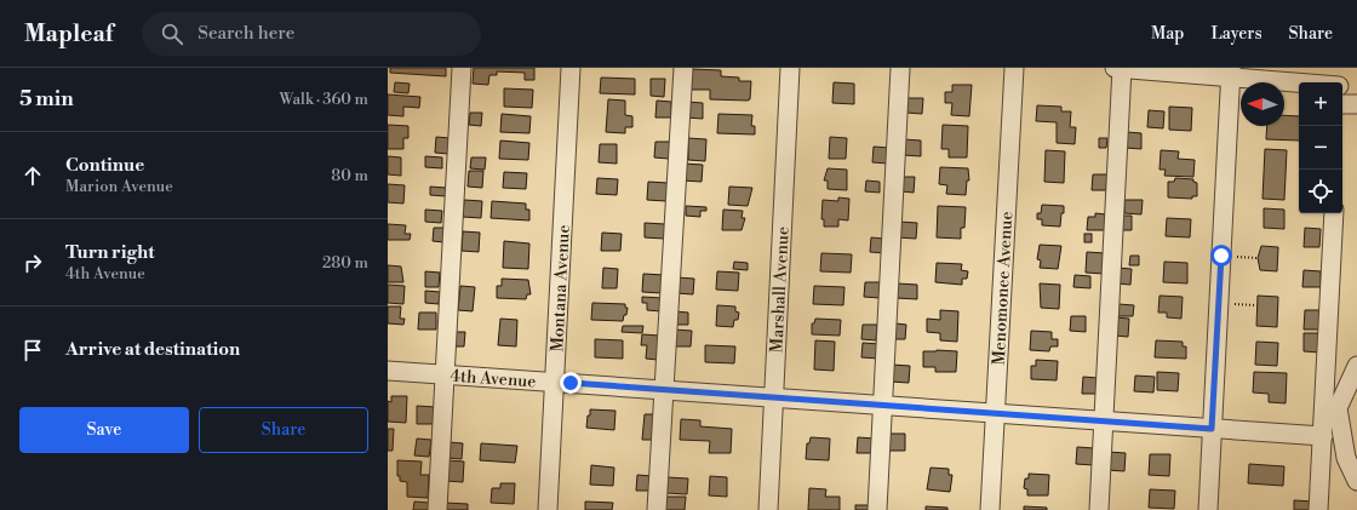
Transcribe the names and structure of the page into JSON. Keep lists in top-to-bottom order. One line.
{"streets":{"street":["Montana Avenue","Menomonee Avenue","Marshall Avenue","4th Avenue"]},"crossings":[["Montana Avenue","4th Avenue"],["Menomonee Avenue","4th Avenue"],["Marshall Avenue","4th Avenue"]],"north":"left","page":{"header":"Mapleaf","search":"Search here","nav":["Map","Layers","Share"],"heading":["5 min","Walk · 360 m"],"map_buttons":["+","−"],"list":[["Continue","Marion Avenue","80 m"],["Turn right","4th Avenue","280 m"],"Arrive at destination"],"buttons":["Save","Share"]}}
